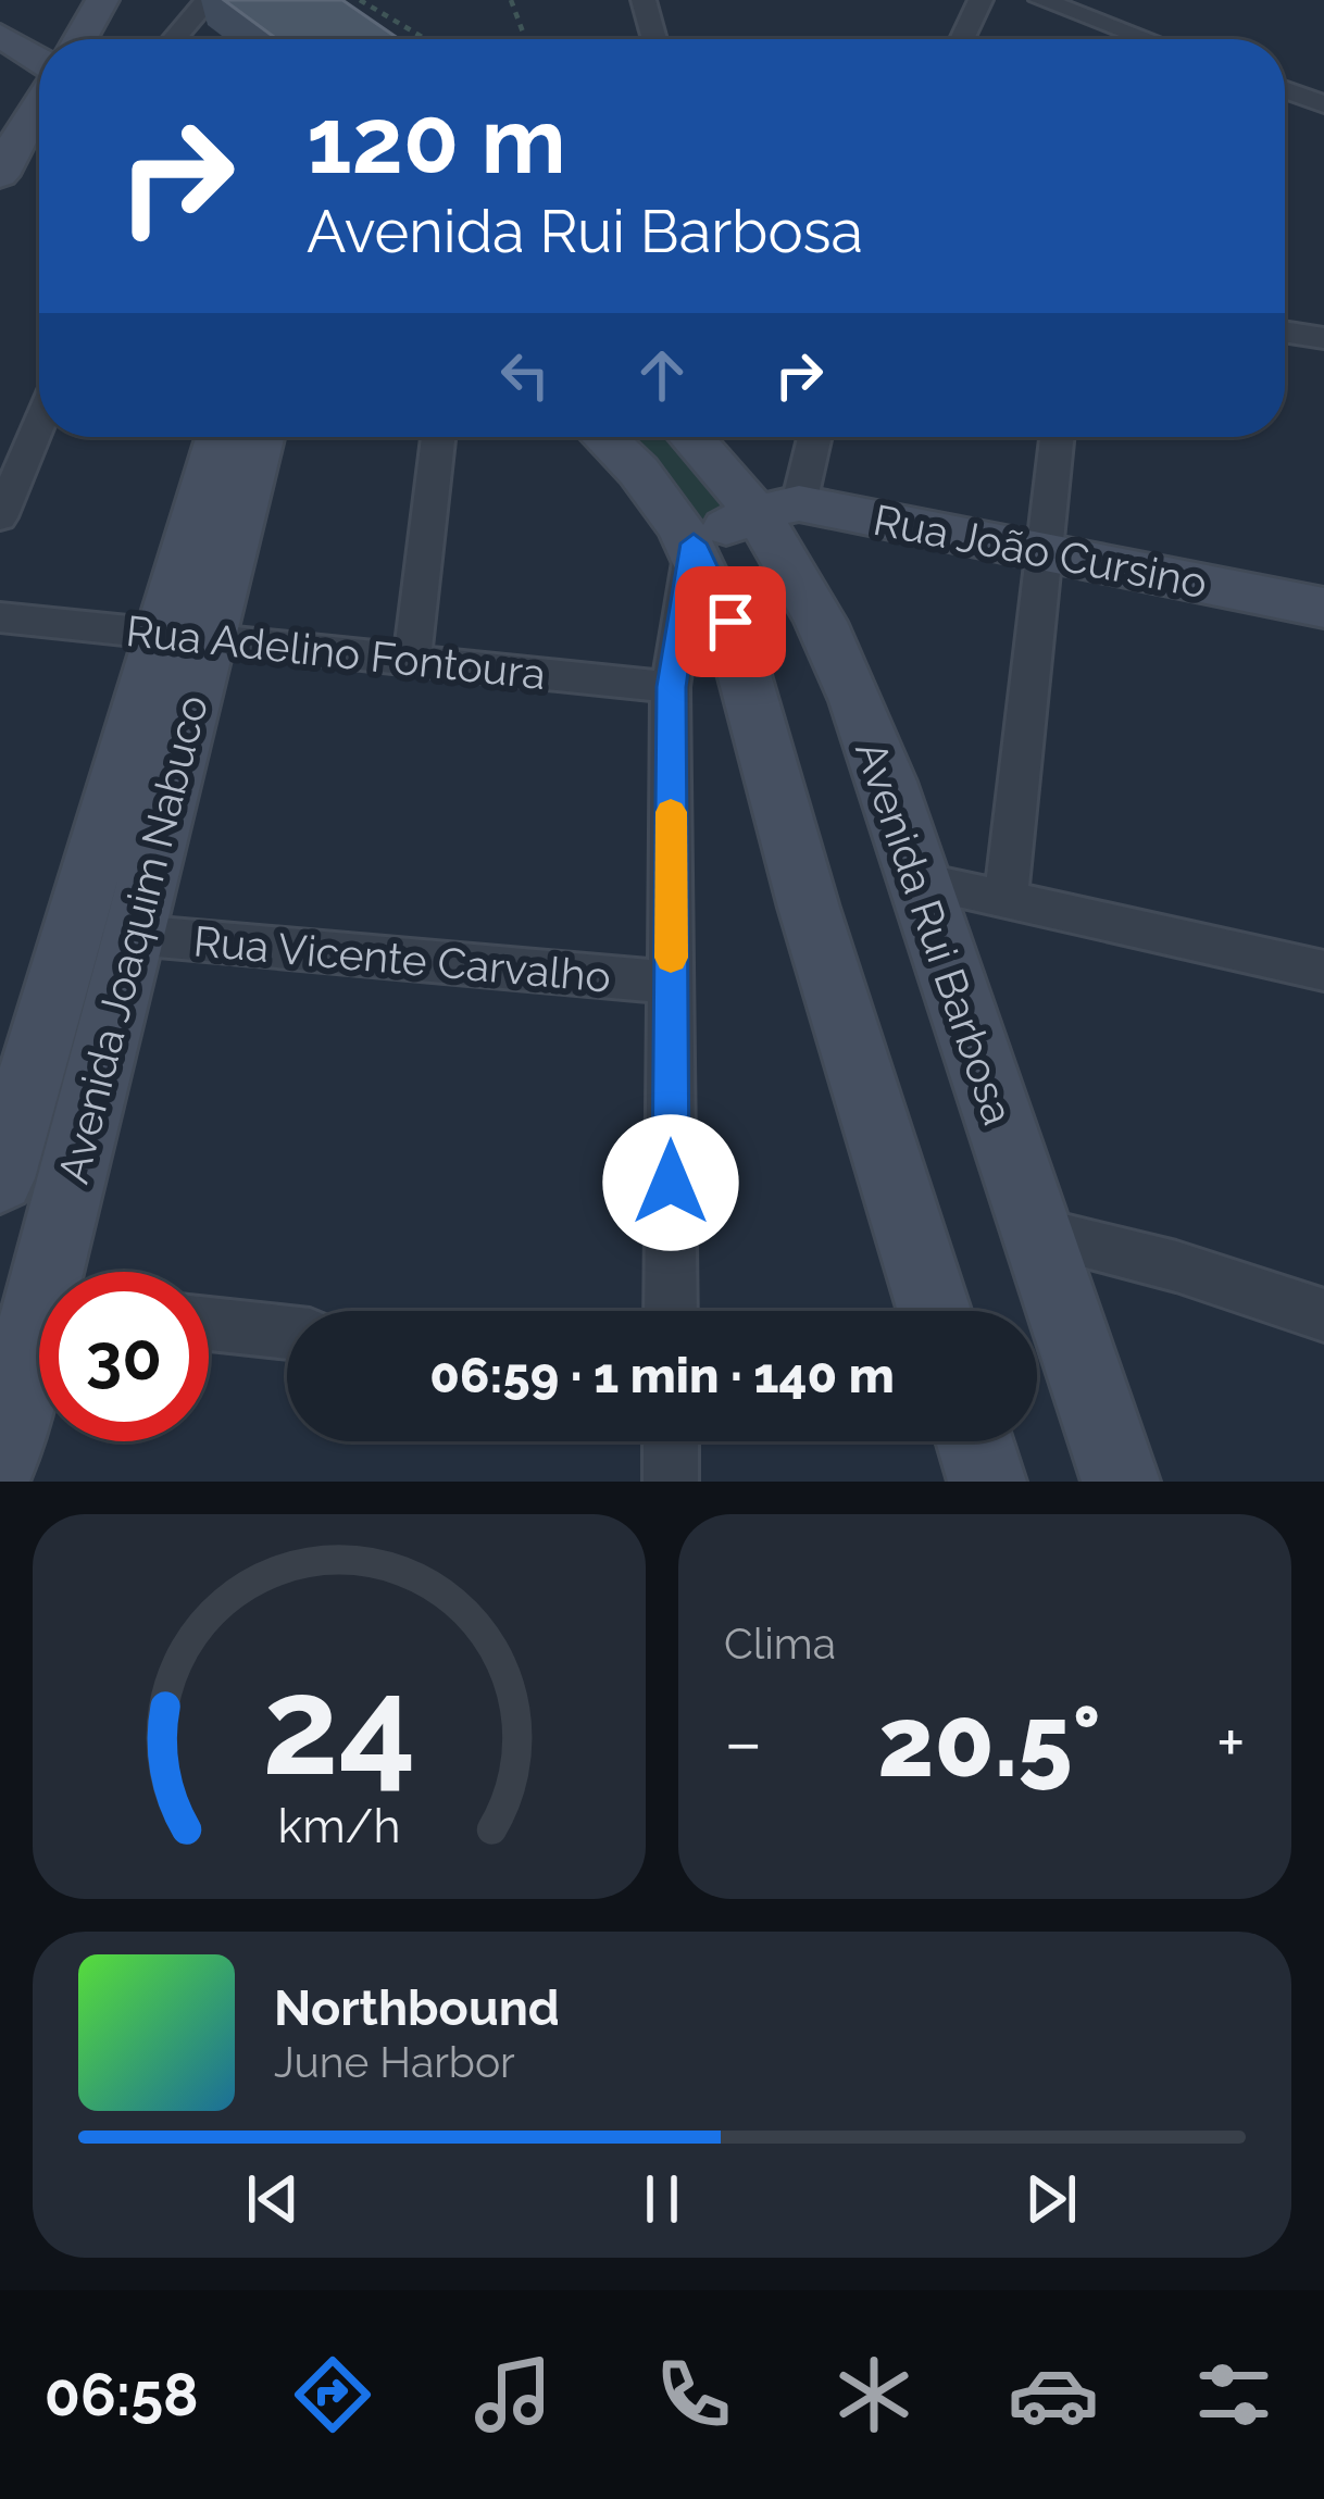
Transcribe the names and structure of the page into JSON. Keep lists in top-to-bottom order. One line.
{"streets":{"street":["Rua João Cursino","Rua Adelino Fontoura","Avenida Rui Barbosa","Avenida Joaquim Nabuco","Rua Vicente Carvalho"]},"crossings":[["Rua João Cursino","Avenida Rui Barbosa"],["Rua Adelino Fontoura","Avenida Joaquim Nabuco"],["Avenida Joaquim Nabuco","Rua Vicente Carvalho"]],"page":{"turn":["120 m","Avenida Rui Barbosa"],"limit":"30","trip":"06:59 · 1 min · 140 m","tile":"Clima","heat":["−","20.5°","+"],"song":["Northbound","June Harbor"],"tabs":"06:58","gauge":["24","km/h"]}}
